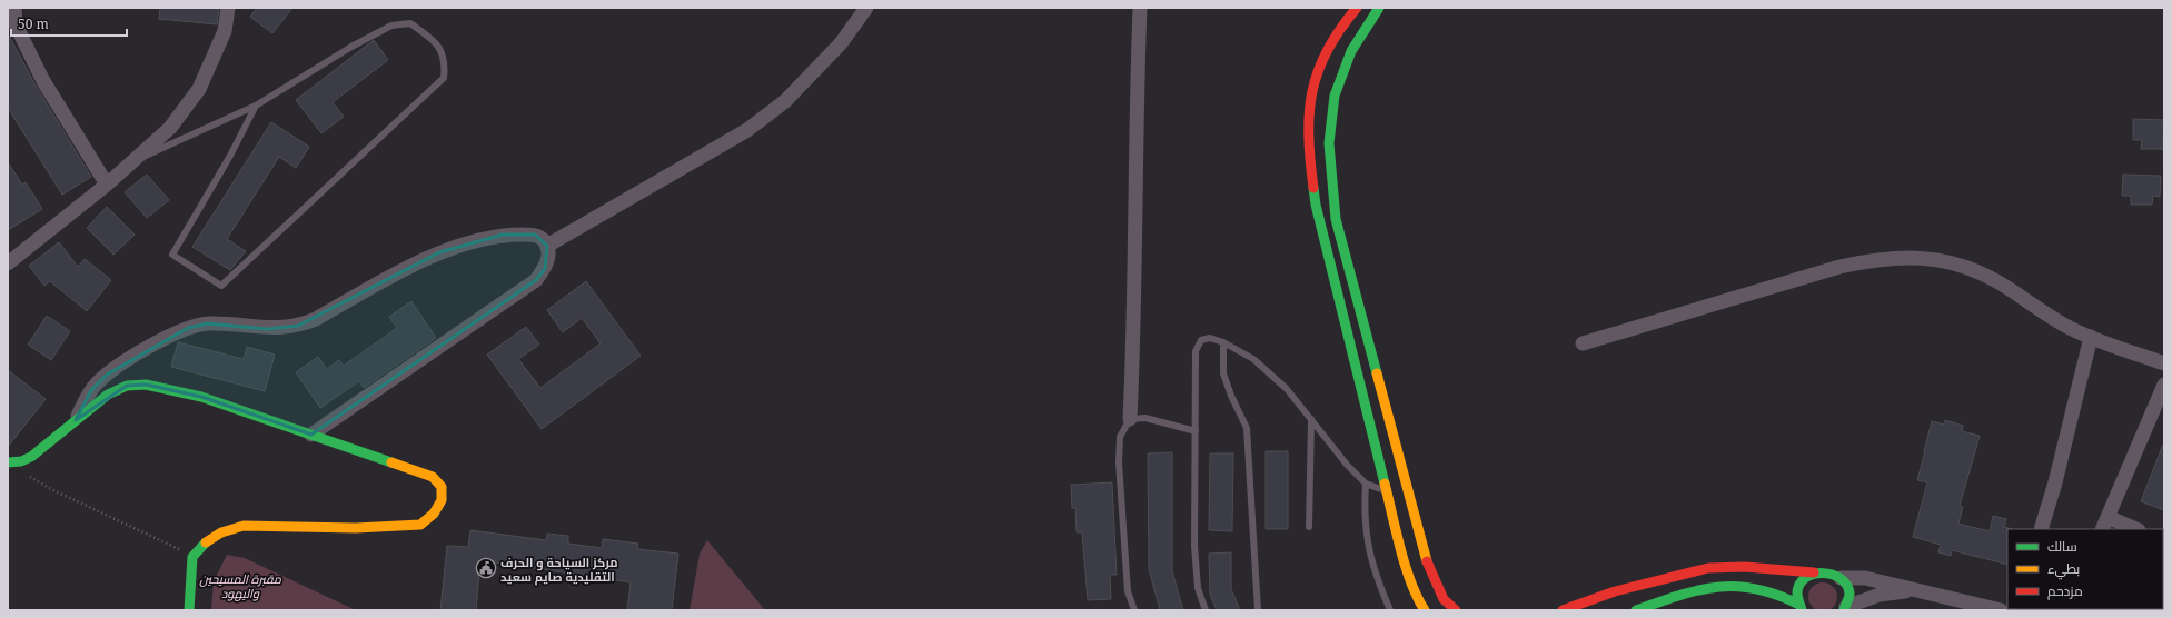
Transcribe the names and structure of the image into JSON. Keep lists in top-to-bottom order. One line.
{"parks":["مقبرة المسيحين واليهود"],"places":{"public building":["مركز السياحة و الحرف التقليدية صايم سعيد"]},"legend":["سالك","بطيء","مزدحم"],"scale_bar":"50 m"}
